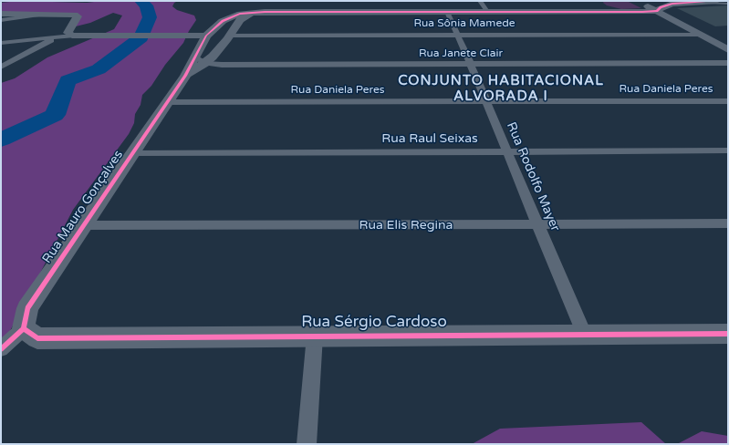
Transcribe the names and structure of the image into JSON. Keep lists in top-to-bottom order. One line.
{"streets":{"street":["Rua Sônia Mamede","Rua Janete Clair","Rua Daniela Peres","Rua Raul Seixas","Rua Rodolfo Mayer","Rua Mauro Gonçalves","Rua Elis Regina","Rua Sérgio Cardoso"]},"crossings":[["Rua Sônia Mamede","Rua Rodolfo Mayer"],["Rua Janete Clair","Rua Rodolfo Mayer"],["Rua Janete Clair","Rua Mauro Gonçalves"],["Rua Daniela Peres","Rua Rodolfo Mayer"],["Rua Daniela Peres","Rua Mauro Gonçalves"],["Rua Raul Seixas","Rua Rodolfo Mayer"],["Rua Raul Seixas","Rua Mauro Gonçalves"],["Rua Rodolfo Mayer","Rua Elis Regina"],["Rua Rodolfo Mayer","Rua Sérgio Cardoso"],["Rua Mauro Gonçalves","Rua Elis Regina"],["Rua Mauro Gonçalves","Rua Sérgio Cardoso"]],"districts":["CONJUNTO HABITACIONAL ALVORADA I"]}
